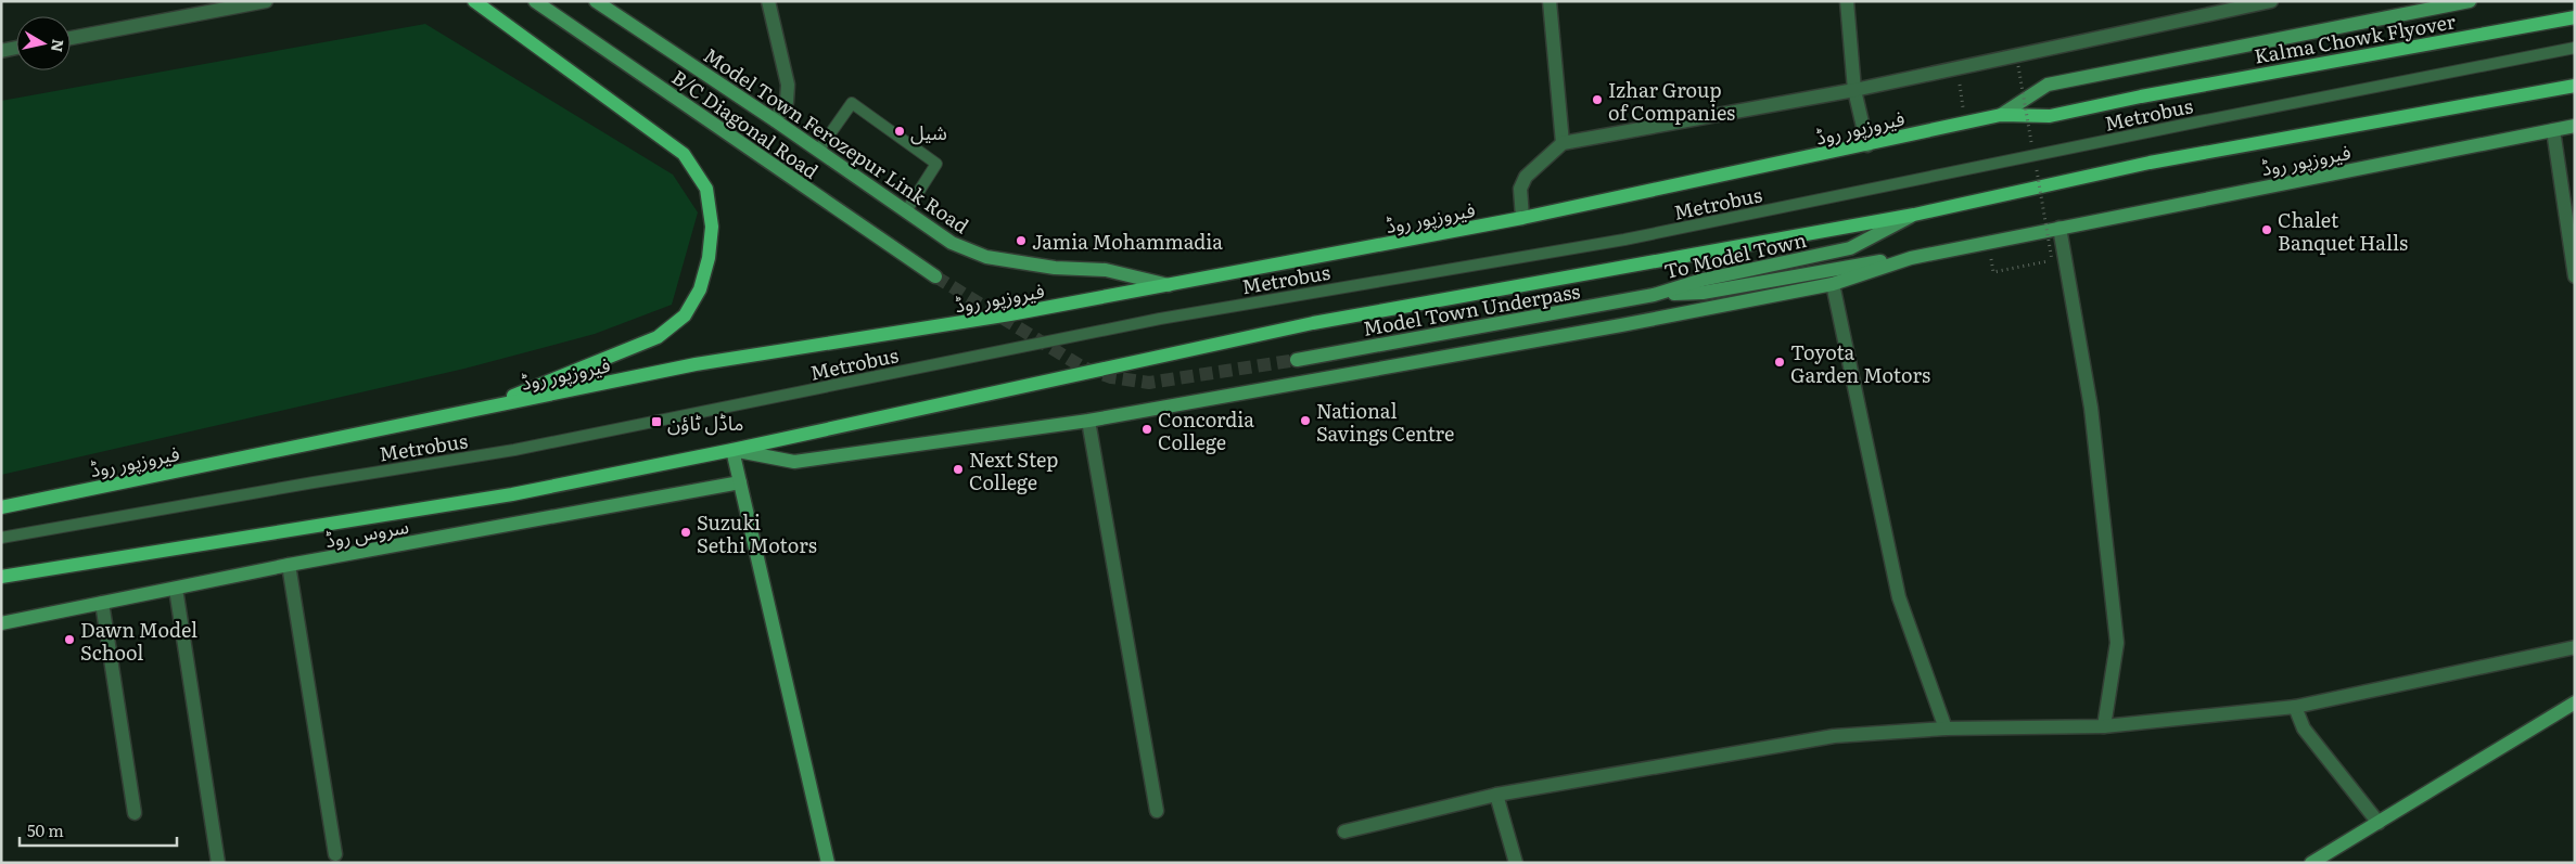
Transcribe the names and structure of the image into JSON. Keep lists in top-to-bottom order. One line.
{"streets":{"main road":["Kalma Chowk Flyover","فیروزپور روڈ"],"street":["B/C Diagonal Road","Model Town Ferozepur Link Road","To Model Town","Model Town Underpass","سروس روڈ"],"lane":["Metrobus"]},"crossings":[["Kalma Chowk Flyover","فیروزپور روڈ"],["فیروزپور روڈ","Model Town Ferozepur Link Road"],["فیروزپور روڈ","To Model Town"],["To Model Town","Model Town Underpass"]],"places":{"other":["Izhar Group of Companies","شیل","Chalet Banquet Halls","Jamia Mohammadia","Toyota Garden Motors","National Savings Centre","Concordia College","Next Step College","Suzuki Sethi Motors","Dawn Model School"],"transit":["ماڈل ٹاؤن"]},"scale_bar":"50 m","north":"right"}
